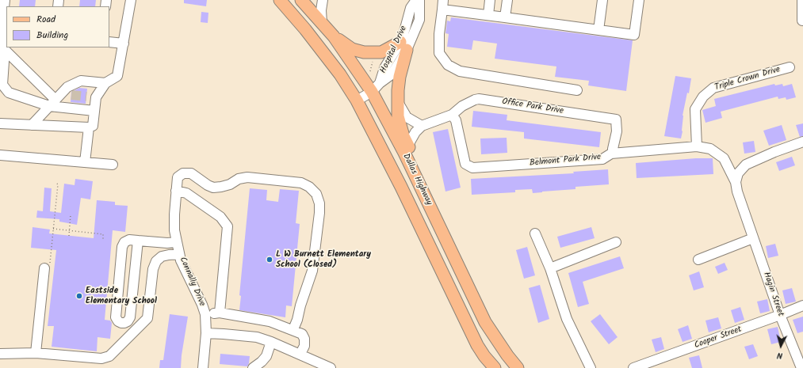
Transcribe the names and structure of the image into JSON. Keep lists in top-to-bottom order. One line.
{"streets":{"main road":["Dallas Highway"],"street":["Hospital Drive","Triple Crown Drive","Office Park Drive","Belmont Park Drive","Connally Drive","Hagin Street","Cooper Street"]},"crossings":[["Hospital Drive","Dallas Highway"],["Triple Crown Drive","Belmont Park Drive"],["Office Park Drive","Belmont Park Drive"],["Belmont Park Drive","Hagin Street"],["Hagin Street","Cooper Street"]],"places":["L W Burnett Elementary School (Closed)","Eastside Elementary School"],"legend":["Road","Building"],"north":"bottom"}
